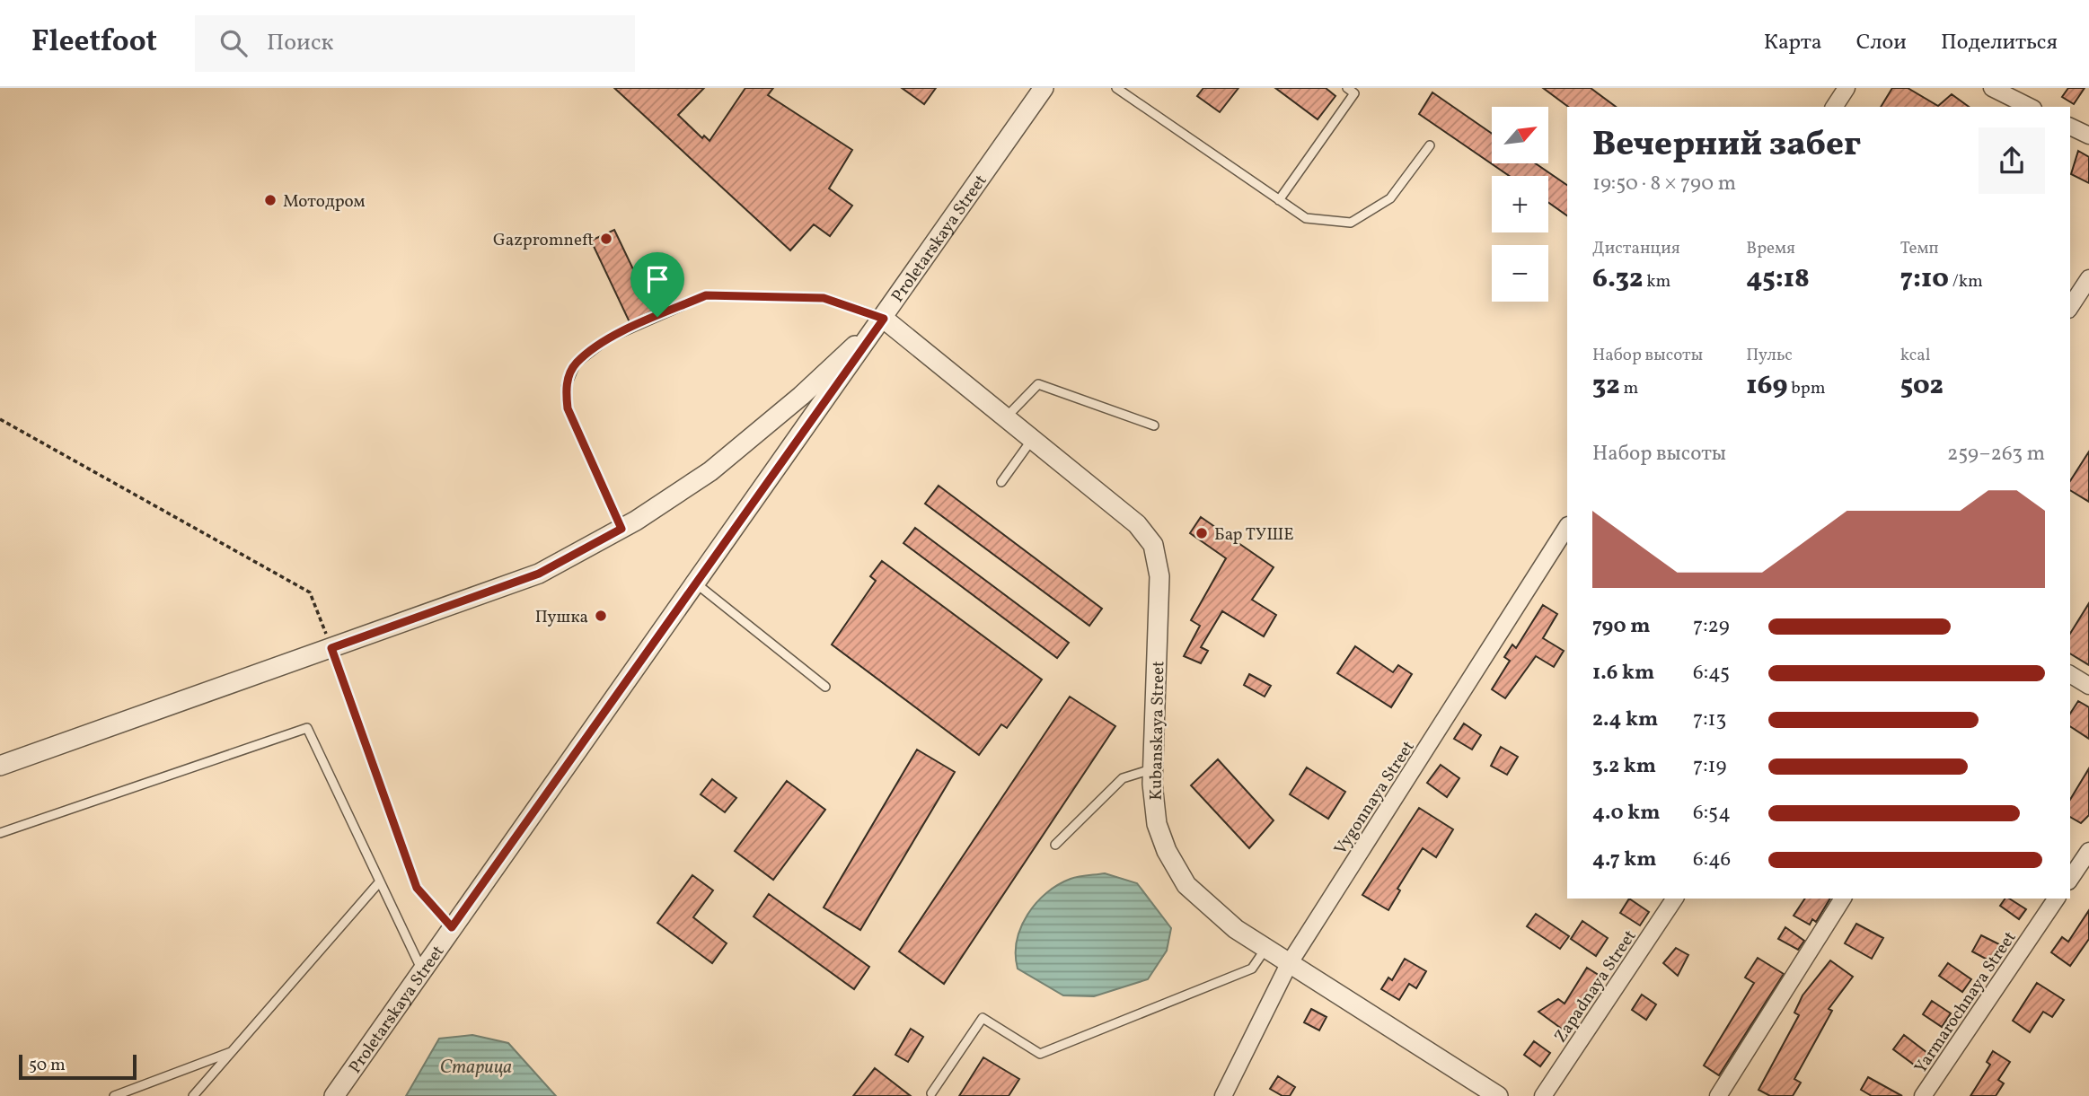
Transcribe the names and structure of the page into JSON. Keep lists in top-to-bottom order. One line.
{"streets":{"street":["Proletarskaya Street","Kubanskaya Street","Vygonnaya Street","Zapadnaya Street","Yarmarochnaya Street"]},"crossings":[["Proletarskaya Street","Kubanskaya Street"],["Kubanskaya Street","Vygonnaya Street"]],"water":["Старица"],"places":["Мотодром","Gazpromneft","Бар ТУШЕ","Пушка"],"scale_bar":"50 m","north":"top right","page":{"header":"Fleetfoot","search":"Поиск","nav":["Карта","Слои","Поделиться"],"map_buttons":["+","−"],"heading":["Вечерний забег","19:50 · 8 × 790 m"],"stats":[["Дистанция","6.32 km"],["Время","45:18"],["Темп","7:10 /km"],["Набор высоты","32 m"],["Пульс","169 bpm"],["kcal","502"]],"chart":["Набор высоты","259–263 m"],"list":[{"name":"790 m","note":"7:29"},{"name":"1.6 km","note":"6:45"},{"name":"2.4 km","note":"7:13"},{"name":"3.2 km","note":"7:19"},{"name":"4.0 km","note":"6:54"},{"name":"4.7 km","note":"6:46"}],"scale":"50 m"}}
